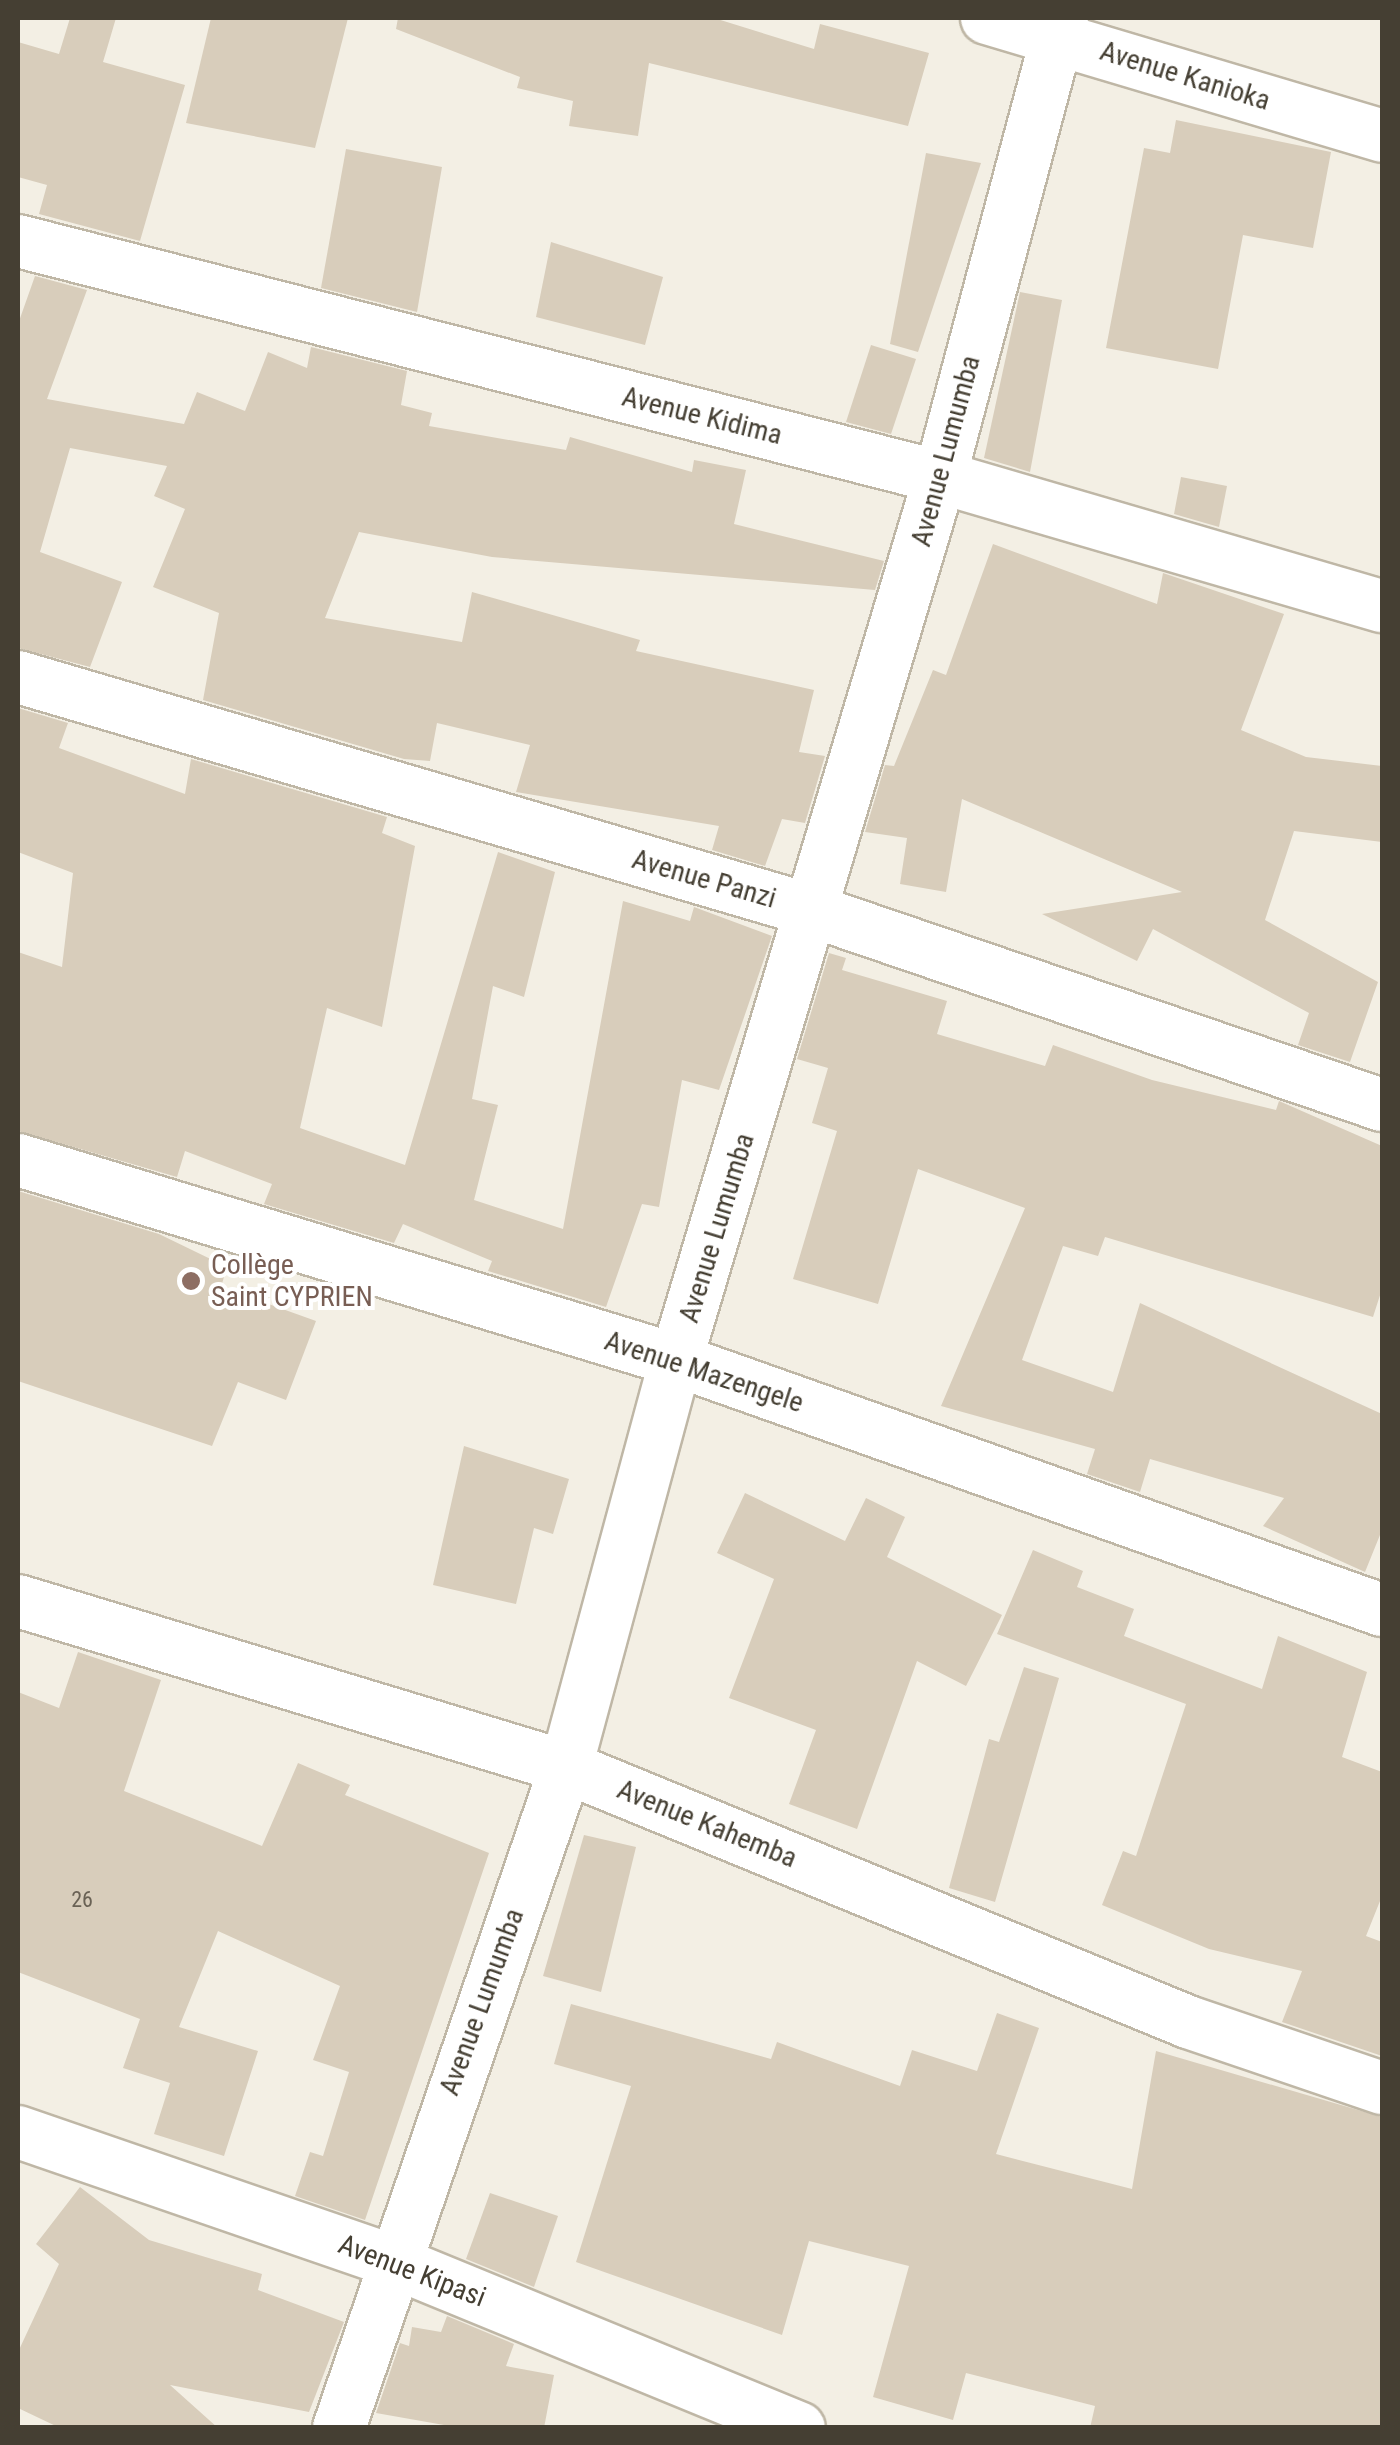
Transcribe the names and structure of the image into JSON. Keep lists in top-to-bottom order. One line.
{"streets":{"street":["Avenue Kanioka","Avenue Kidima","Avenue Lumumba","Avenue Panzi","Avenue Mazengele","Avenue Kahemba","Avenue Kipasi"]},"crossings":[["Avenue Kanioka","Avenue Lumumba"],["Avenue Kidima","Avenue Lumumba"],["Avenue Lumumba","Avenue Panzi"],["Avenue Lumumba","Avenue Mazengele"],["Avenue Lumumba","Avenue Kahemba"],["Avenue Lumumba","Avenue Kipasi"]],"places":["Collège Saint CYPRIEN"],"house_numbers":["26"]}
